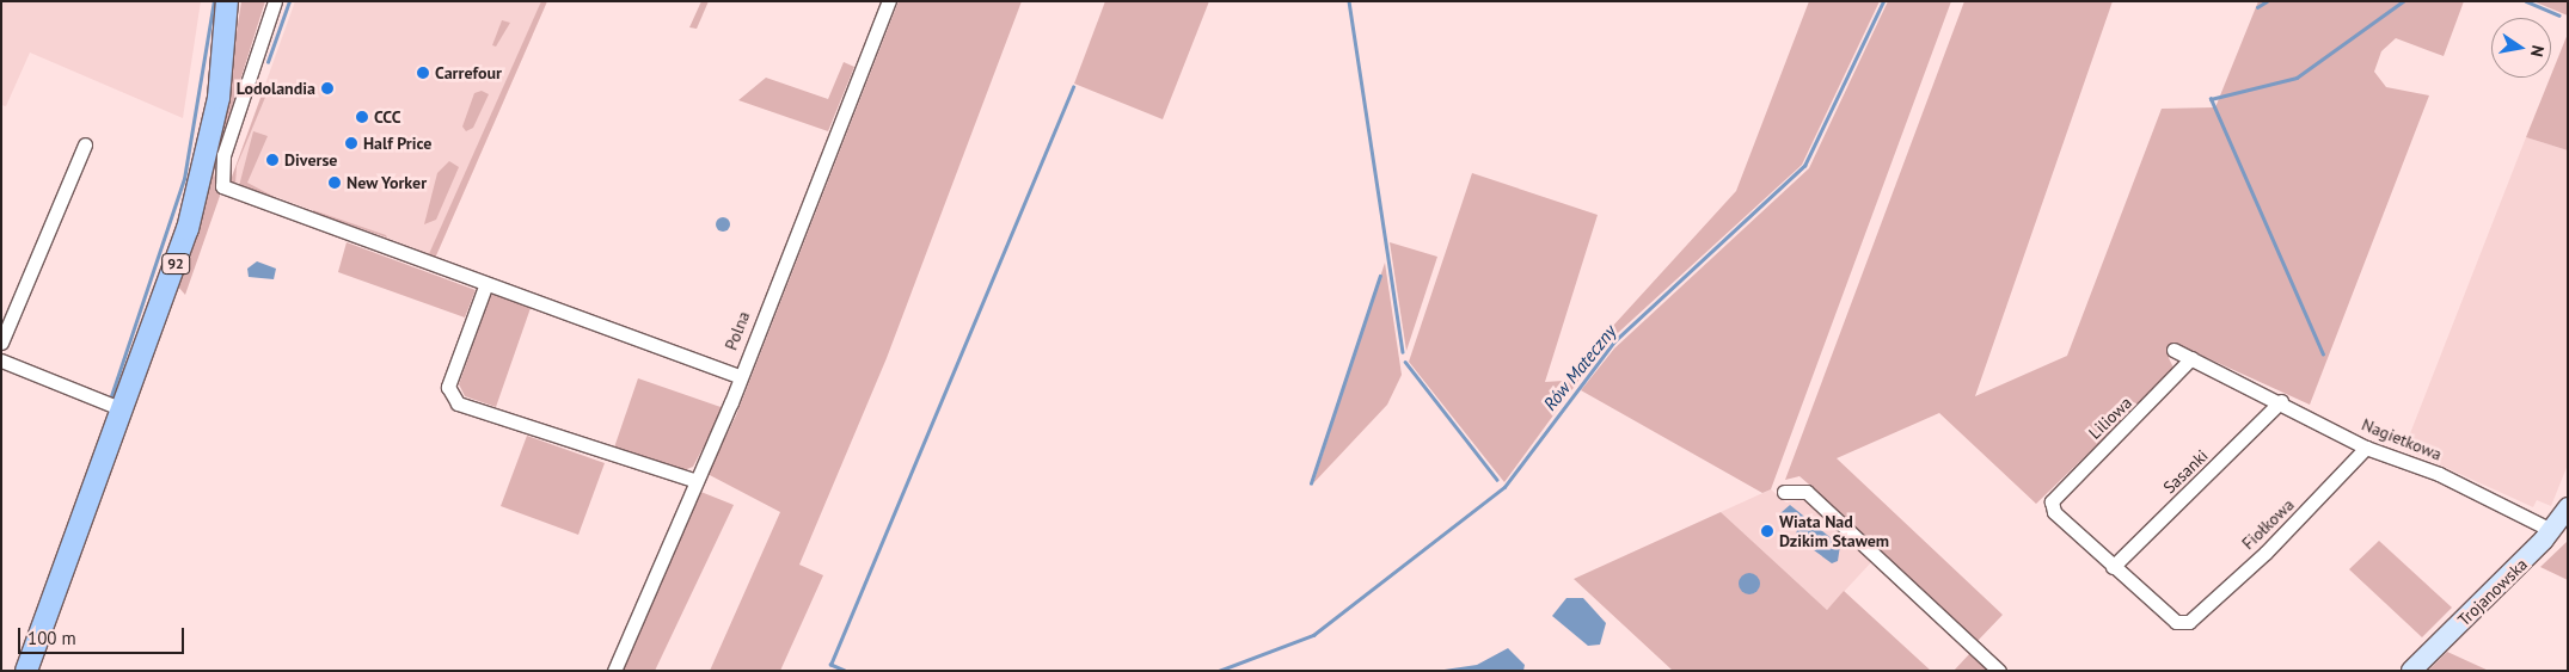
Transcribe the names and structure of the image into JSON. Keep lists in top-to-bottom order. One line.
{"streets":{"main road":["92"],"street":["Polna","Liliowa","Nagietkowa","Sasanki","Fiołkowa","Trojanowska"]},"crossings":[["Liliowa","Nagietkowa"],["Liliowa","Sasanki"],["Liliowa","Fiołkowa"],["Nagietkowa","Sasanki"],["Nagietkowa","Fiołkowa"],["Nagietkowa","Trojanowska"],["Sasanki","Fiołkowa"]],"water":["Rów Mateczny"],"places":["Carrefour","Lodolandia","CCC","Half Price","Diverse","New Yorker","Wiata Nad Dzikim Stawem"],"scale_bar":"100 m","north":"right"}
